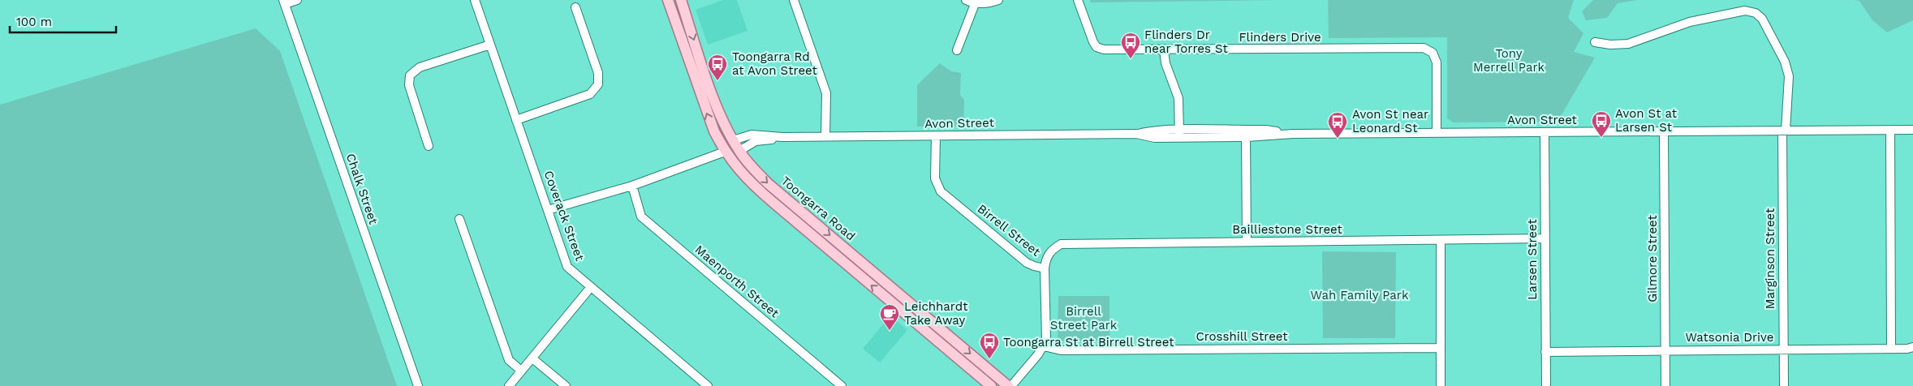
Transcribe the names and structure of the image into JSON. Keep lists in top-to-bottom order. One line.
{"streets":{"main road":["Toongarra Road"],"street":["Flinders Drive","Avon Street","Chalk Street","Coverack Street","Bailliestone Street","Birrell Street","Gilmore Street","Marginson Street","Larsen Street","Maenporth Street","Crosshill Street","Watsonia Drive"]},"crossings":[["Flinders Drive","Avon Street"],["Avon Street","Toongarra Road"],["Avon Street","Birrell Street"],["Avon Street","Gilmore Street"],["Avon Street","Marginson Street"],["Avon Street","Larsen Street"],["Bailliestone Street","Birrell Street"],["Bailliestone Street","Larsen Street"],["Birrell Street","Crosshill Street"],["Gilmore Street","Watsonia Drive"],["Marginson Street","Watsonia Drive"],["Larsen Street","Watsonia Drive"]],"parks":["Tony Merrell Park","Wah Family Park","Birrell Street Park"],"places":{"bus stop":["Flinders Dr near Torres St","Toongarra Rd at Avon Street","Avon St at Larsen St","Avon St near Leonard St","Toongarra St at Birrell Street"],"cafe":["Leichhardt Take Away"]},"scale_bar":"100 m"}
